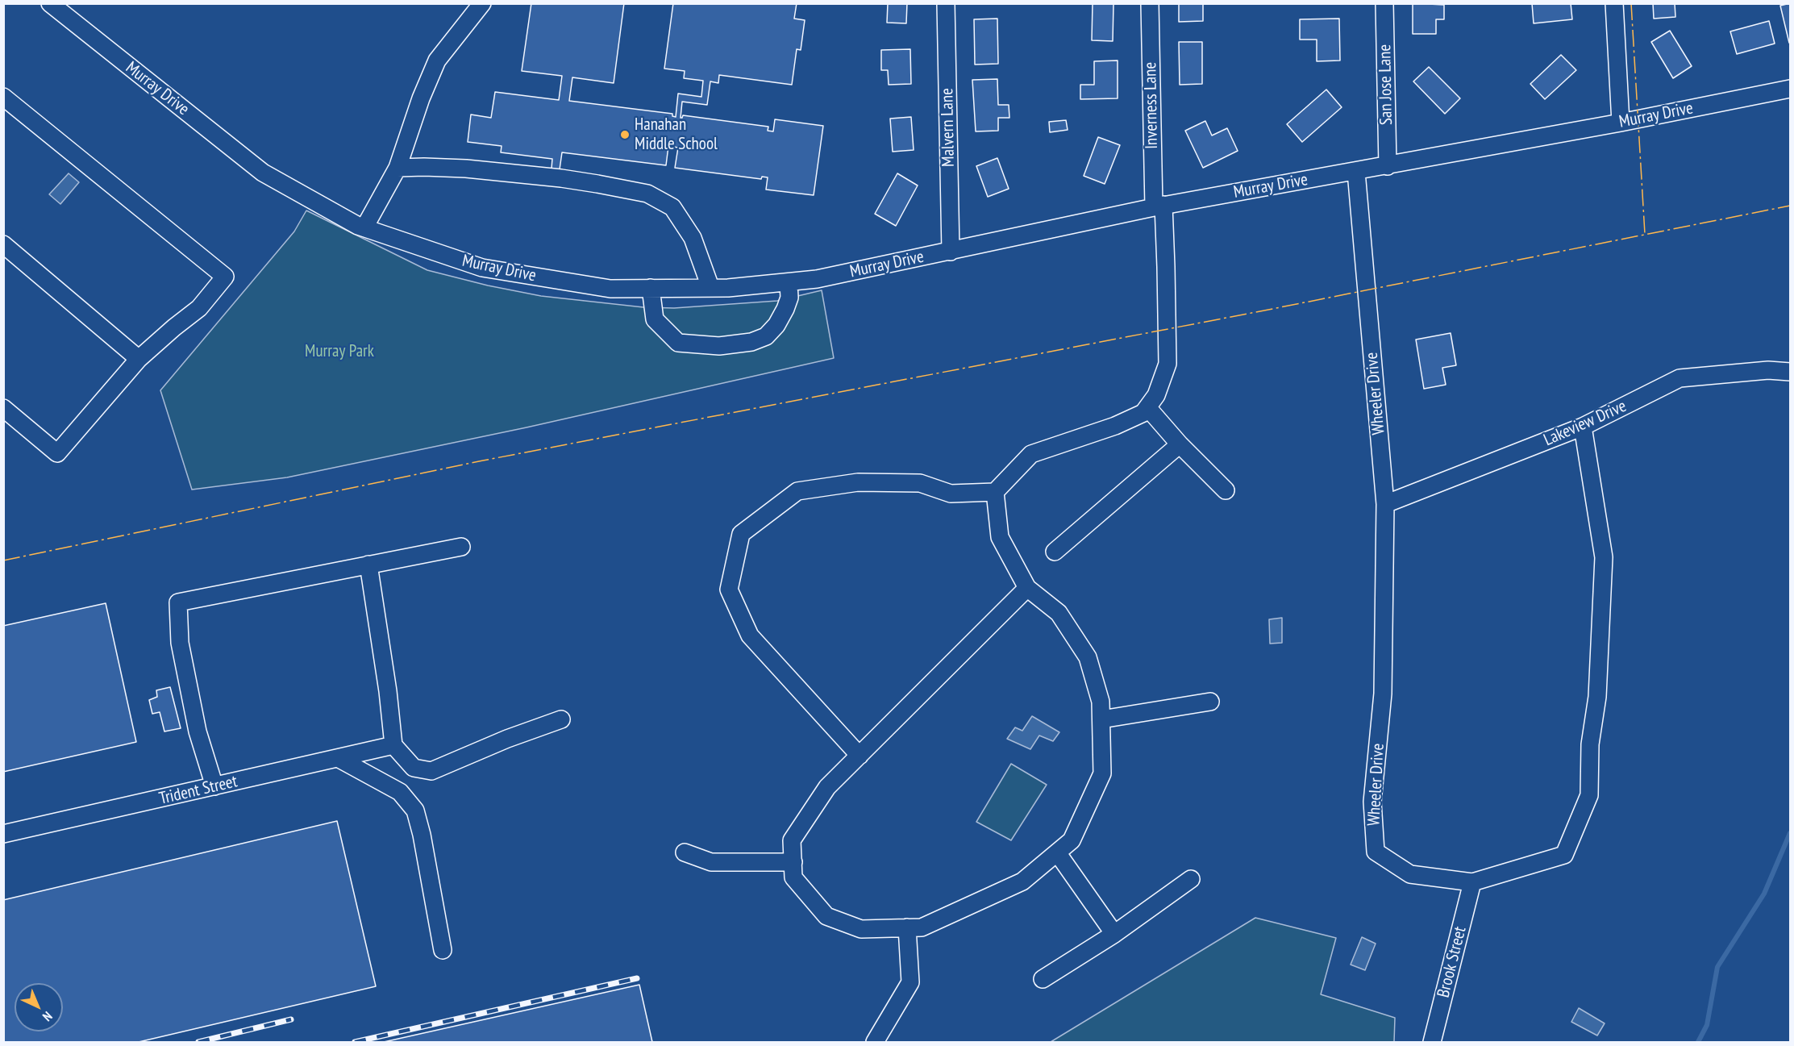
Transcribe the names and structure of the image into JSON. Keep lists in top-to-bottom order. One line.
{"streets":{"street":["San Jose Lane","Murray Drive","Inverness Lane","Malvern Lane","Wheeler Drive","Lakeview Drive","Trident Street","Brook Street"]},"crossings":[["San Jose Lane","Murray Drive"],["Murray Drive","Inverness Lane"],["Murray Drive","Malvern Lane"],["Murray Drive","Wheeler Drive"],["Wheeler Drive","Lakeview Drive"],["Wheeler Drive","Brook Street"]],"parks":["Murray Park"],"places":["Hanahan Middle School"],"north":"bottom right"}
